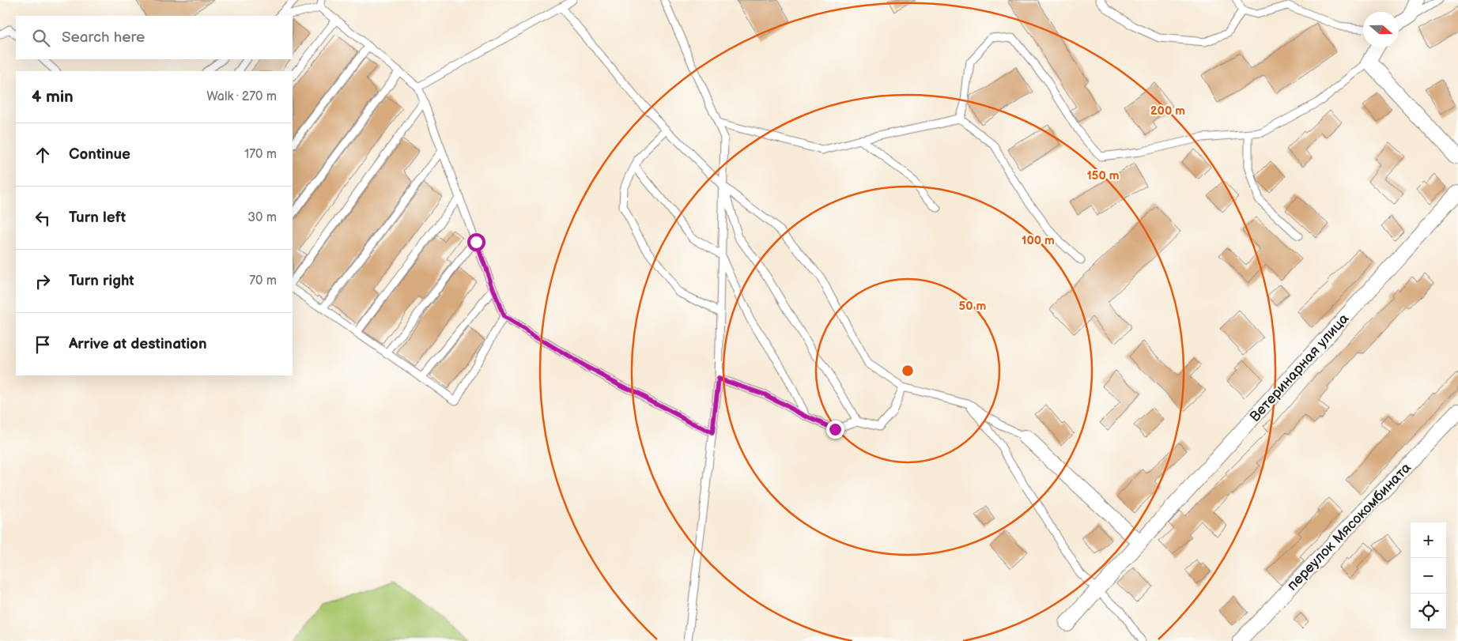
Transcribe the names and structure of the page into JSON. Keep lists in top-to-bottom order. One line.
{"streets":{"street":["Ветеринарная улица","переулок Мясокомбината"]},"north":"right","page":{"search":"Search here","heading":["4 min","Walk · 270 m"],"list":[["Continue","170 m"],["Turn left","30 m"],["Turn right","70 m"],"Arrive at destination"],"map_buttons":["+","−"]},"rings":["200 m","150 m","100 m","50 m"]}
